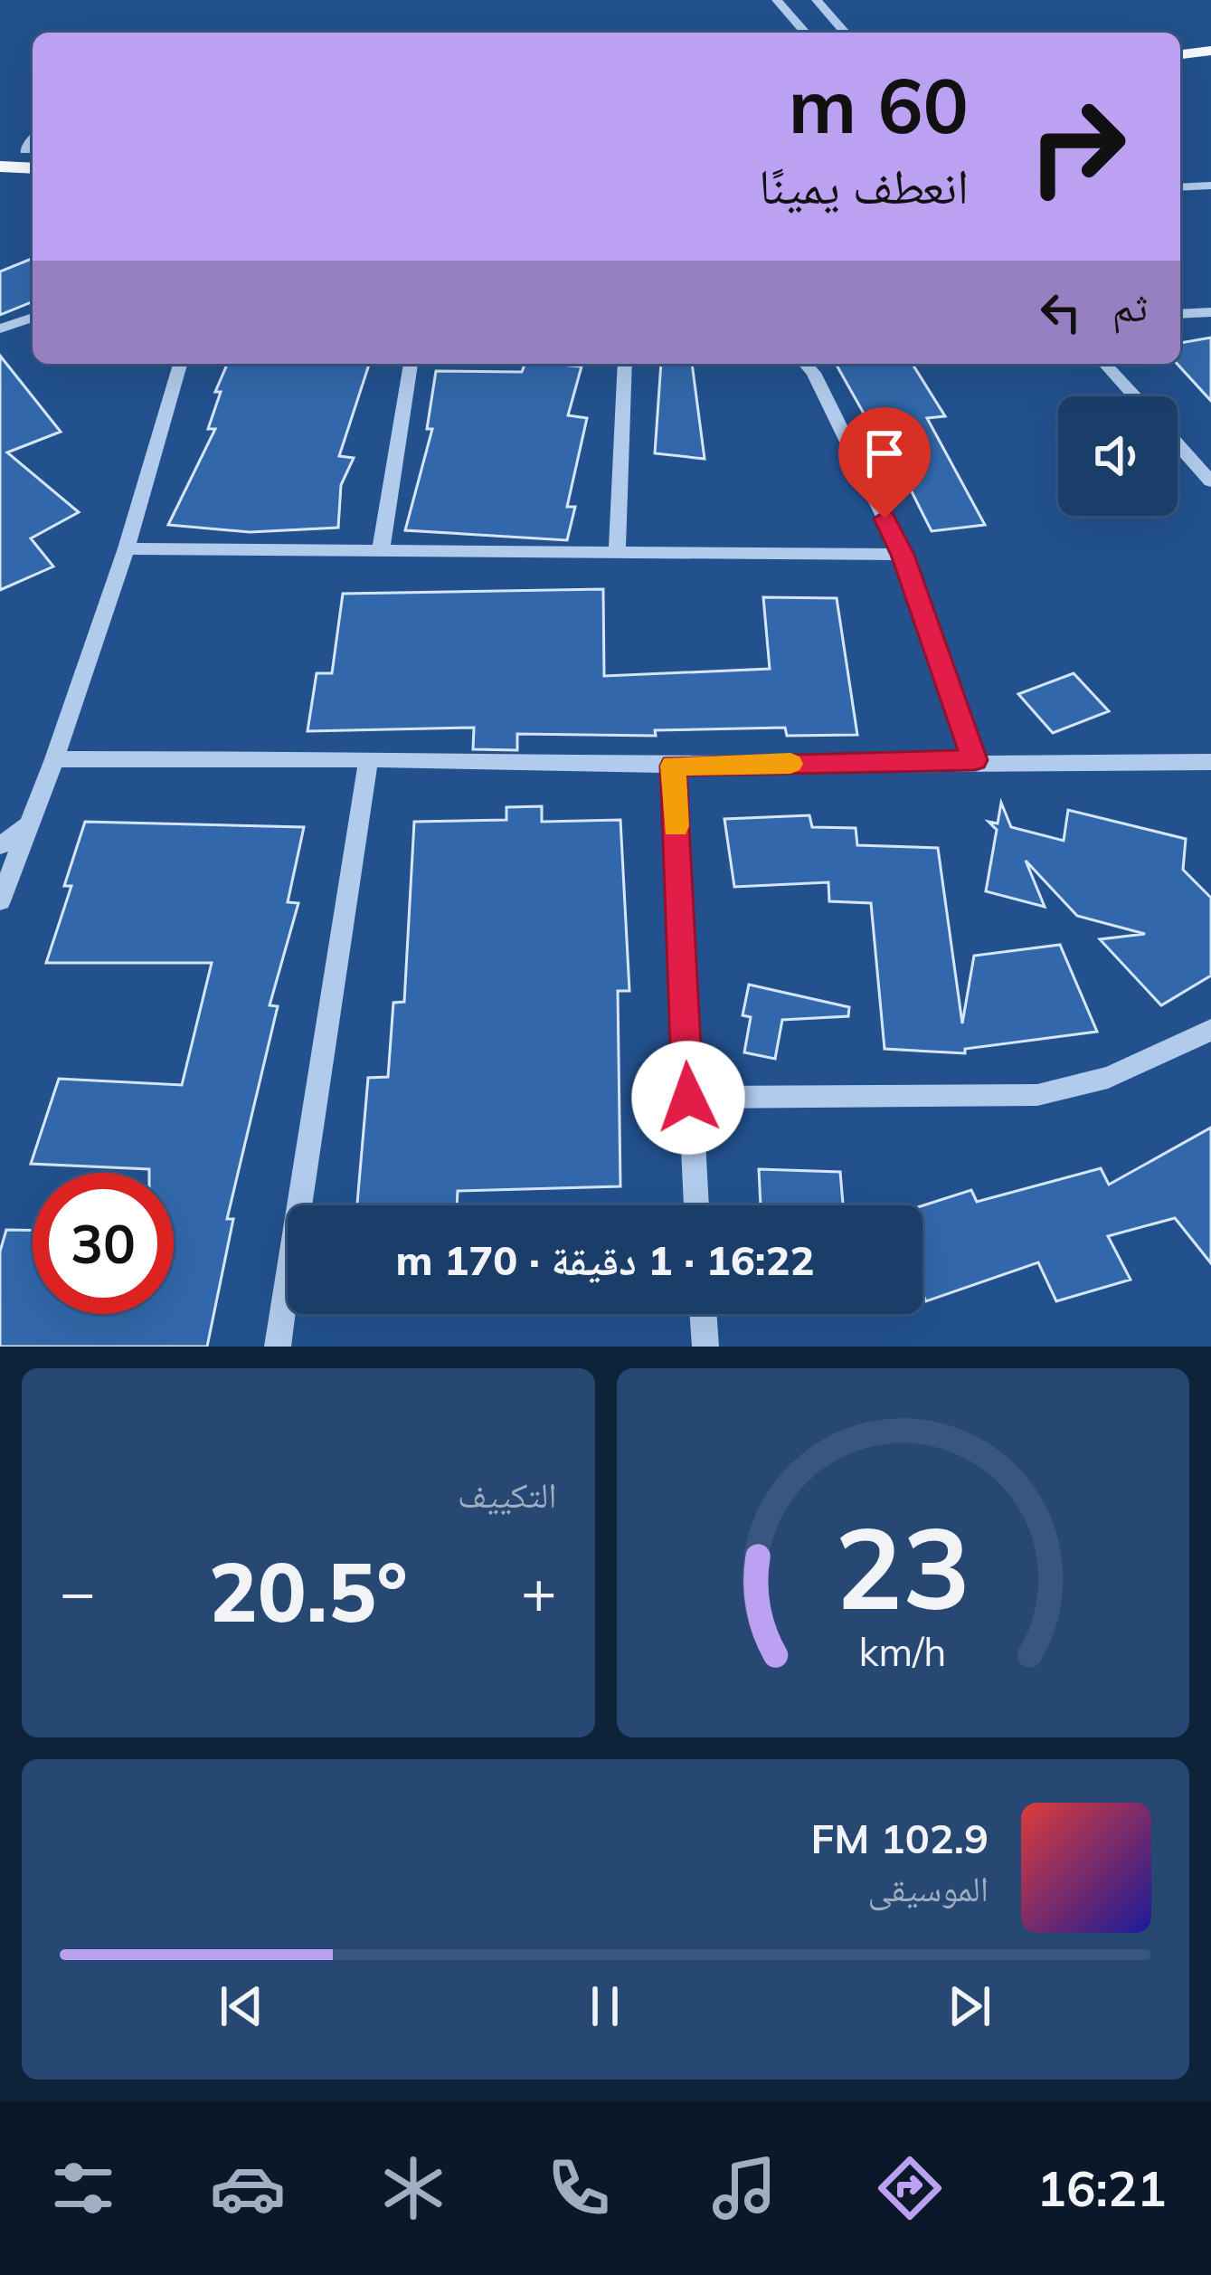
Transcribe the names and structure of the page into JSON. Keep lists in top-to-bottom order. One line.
{"page":{"turn":["60 m","انعطف يمينًا"],"then":"ثم","limit":"30","trip":"16:22 · 1 دقيقة · 170 m","tile":"التكييف","heat":["−","20.5°","+"],"song":["102.9 FM","الموسيقى"],"tabs":"16:21","gauge":["23","km/h"]}}
